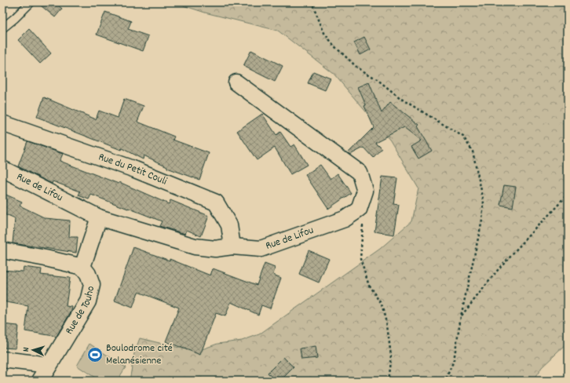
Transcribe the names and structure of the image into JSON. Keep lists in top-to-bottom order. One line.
{"streets":{"street":["Rue du Petit Couli","Rue de Lifou","Rue de Touho"]},"crossings":[["Rue du Petit Couli","Rue de Lifou"],["Rue de Lifou","Rue de Touho"]],"places":{"sports":["Boulodrome cité Melanésienne"]},"north":"left"}
